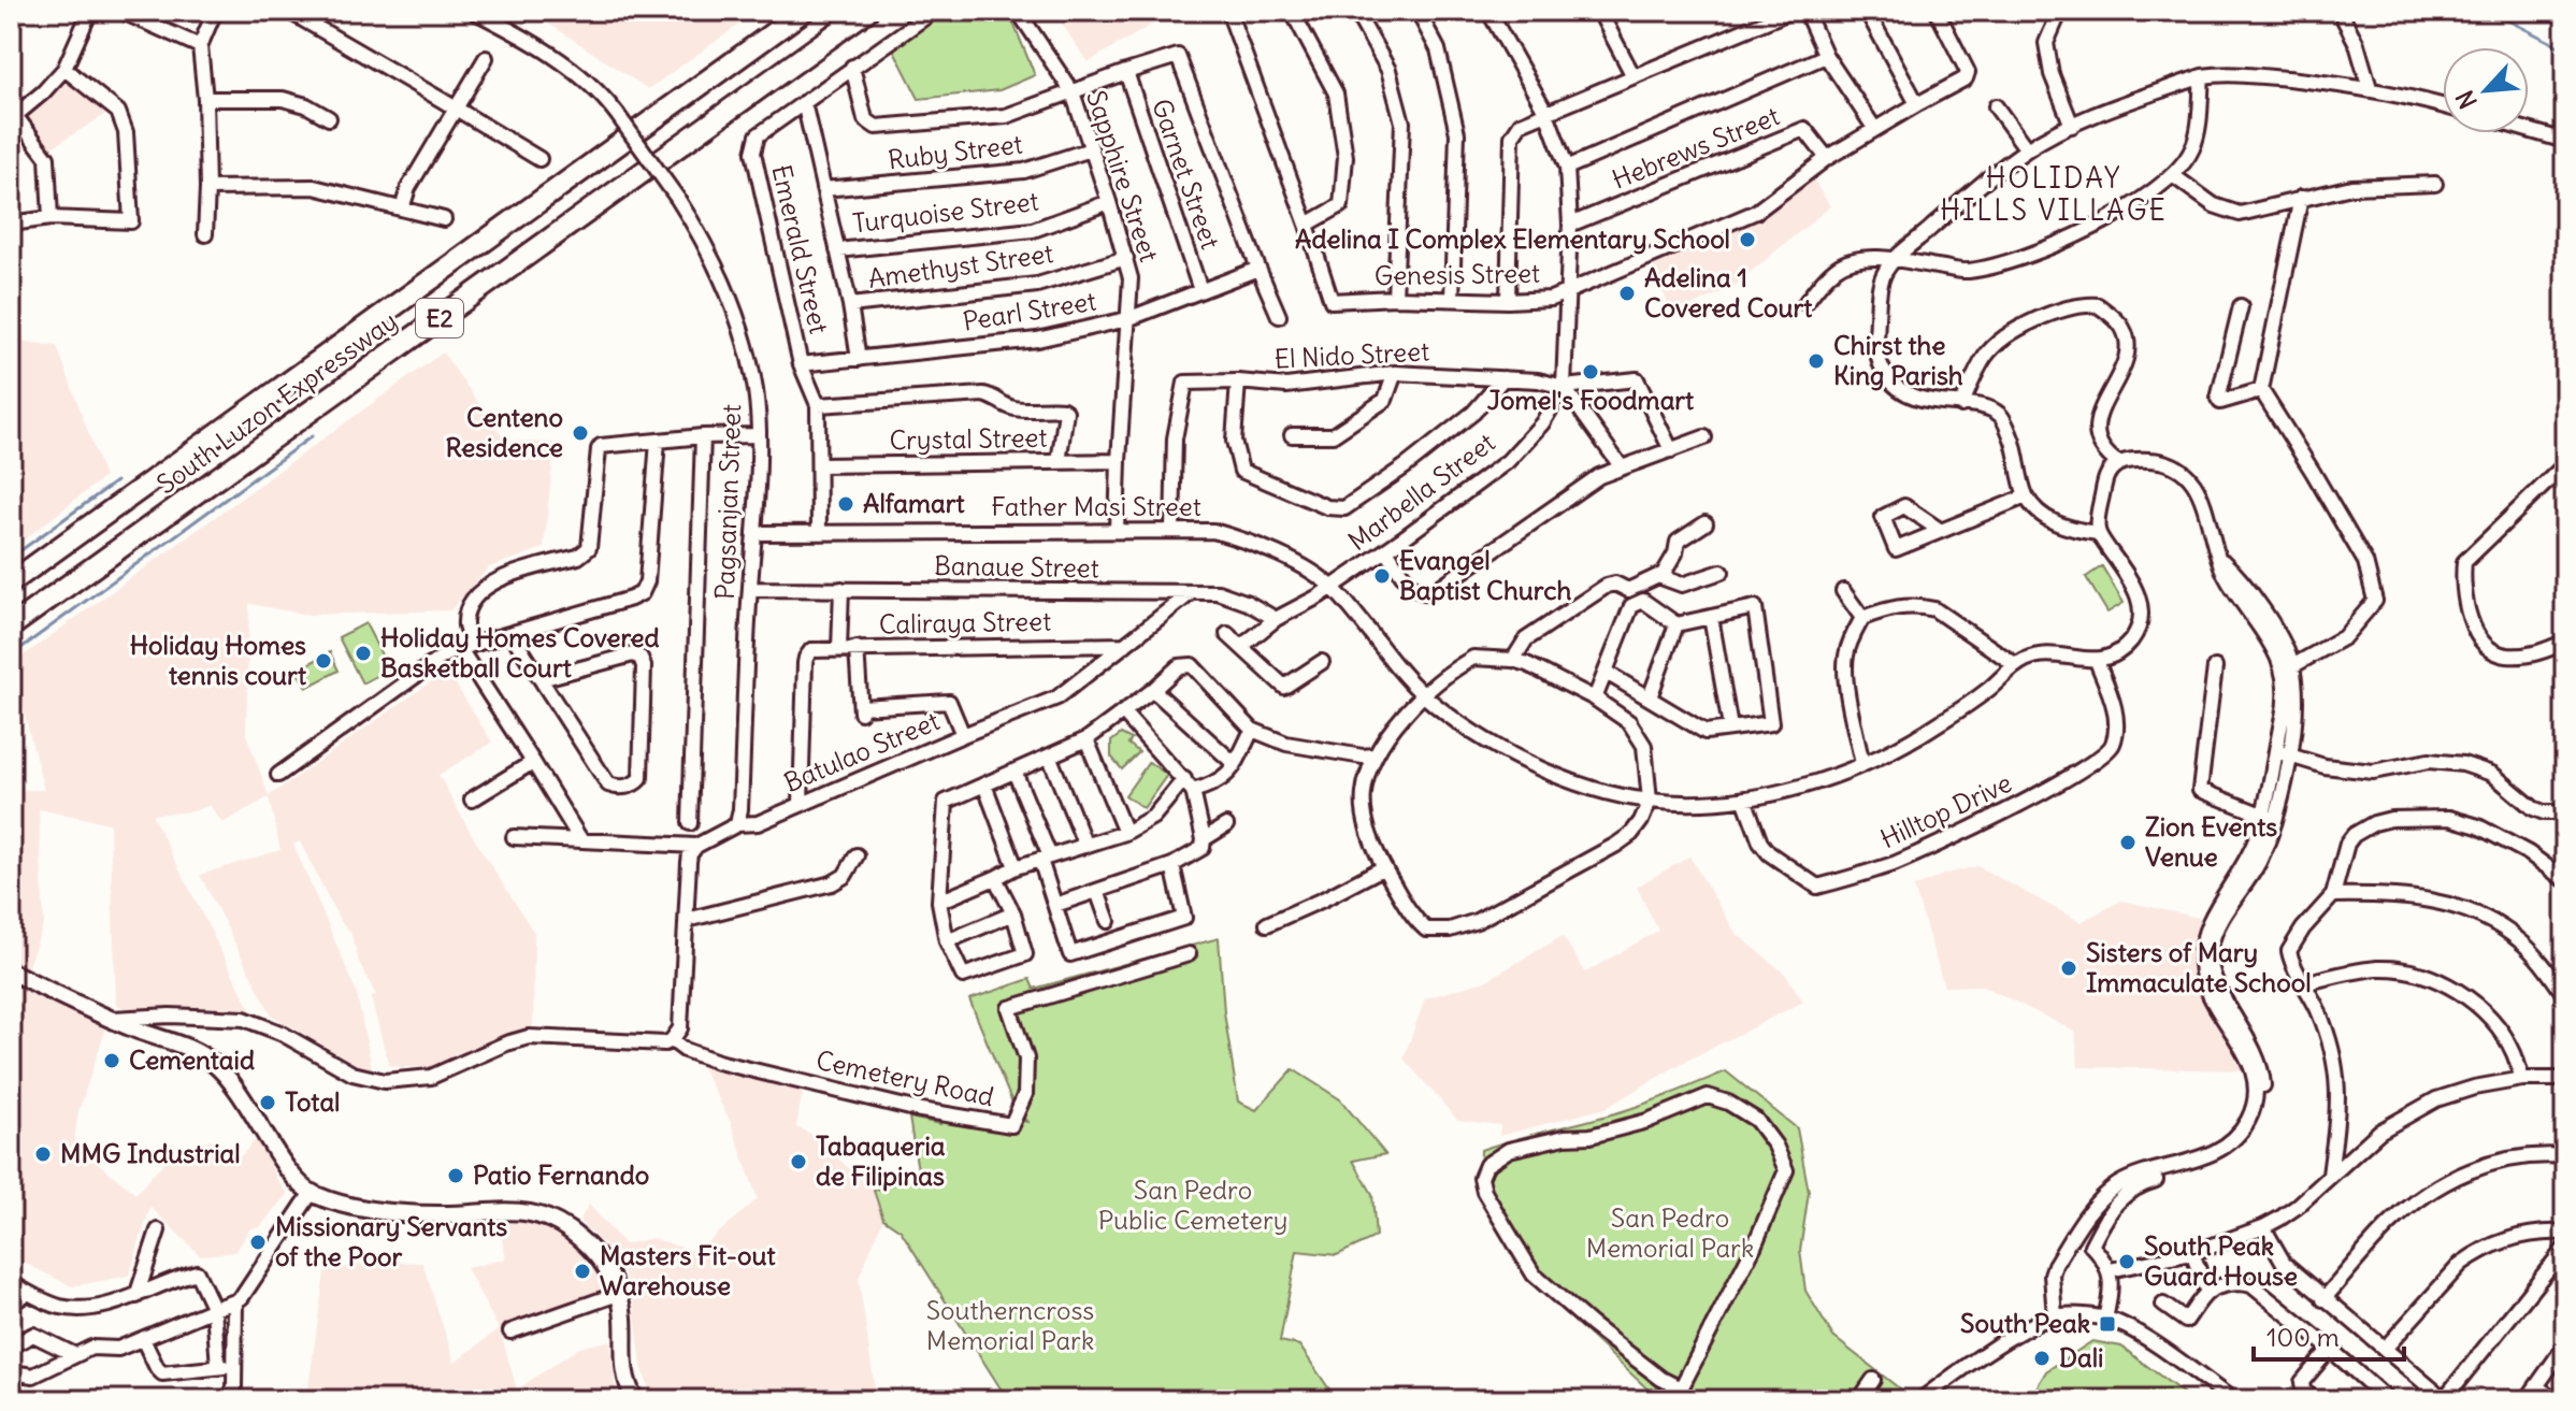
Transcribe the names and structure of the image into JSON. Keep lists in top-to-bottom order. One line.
{"streets":{"highway":["E2","South Luzon Expressway"],"street":["Hebrews Street","Ruby Street","Garnet Street","Sapphire Street","Turquoise Street","Emerald Street","Amethyst Street","Genesis Street","Pearl Street","El Nido Street","Crystal Street","Marbella Street","Pagsanjan Street","Father Masi Street","Banaue Street","Caliraya Street","Batulao Street","Hilltop Drive","Cemetery Road"]},"crossings":[["Hebrews Street","Genesis Street"],["Ruby Street","Sapphire Street"],["Garnet Street","Pearl Street"],["Sapphire Street","Turquoise Street"],["Sapphire Street","Amethyst Street"],["Sapphire Street","Pearl Street"],["Sapphire Street","Crystal Street"],["Sapphire Street","Father Masi Street"],["Emerald Street","Pearl Street"],["El Nido Street","Marbella Street"],["El Nido Street","Father Masi Street"],["Marbella Street","Father Masi Street"],["Marbella Street","Banaue Street"],["Pagsanjan Street","Father Masi Street"],["Pagsanjan Street","Banaue Street"],["Pagsanjan Street","Batulao Street"],["Father Masi Street","Hilltop Drive"],["Banaue Street","Batulao Street"],["Caliraya Street","Batulao Street"]],"districts":["HOLIDAY HILLS VILLAGE"],"parks":["San Pedro Public Cemetery","San Pedro Memorial Park","Southerncross Memorial Park"],"places":{"other":["Adelina I Complex Elementary School","Adelina 1 Covered Court","Chirst the King Parish","Jomel's Foodmart","Centeno Residence","Alfamart","Evangel Baptist Church","Holiday Homes Covered Basketball Court","Holiday Homes tennis court","Zion Events Venue","Sisters of Mary Immaculate School","Cementaid","Total","MMG Industrial","Tabaqueria de Filipinas","Patio Fernando","Missionary Servants of the Poor","South Peak Guard House","Masters Fit-out Warehouse","Dali"],"transit":["South Peak"]},"scale_bar":"100 m","north":"bottom left"}
